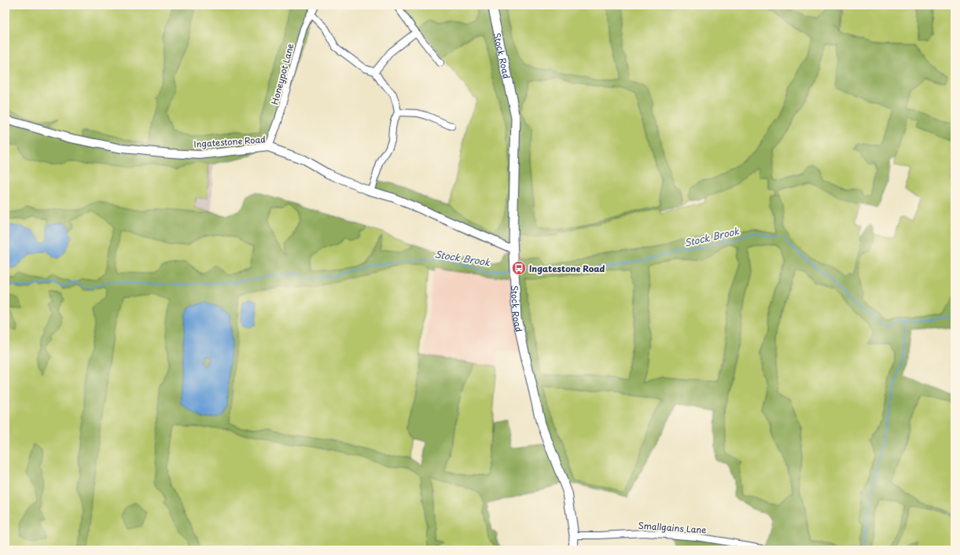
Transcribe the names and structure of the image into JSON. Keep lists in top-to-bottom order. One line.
{"streets":{"main road":["Stock Road"],"street":["Honeypot Lane","Ingatestone Road","Smallgains Lane"]},"crossings":[["Stock Road","Ingatestone Road"],["Stock Road","Smallgains Lane"],["Honeypot Lane","Ingatestone Road"]],"water":["Stock Brook"],"places":{"bus stop":["Ingatestone Road"]}}
